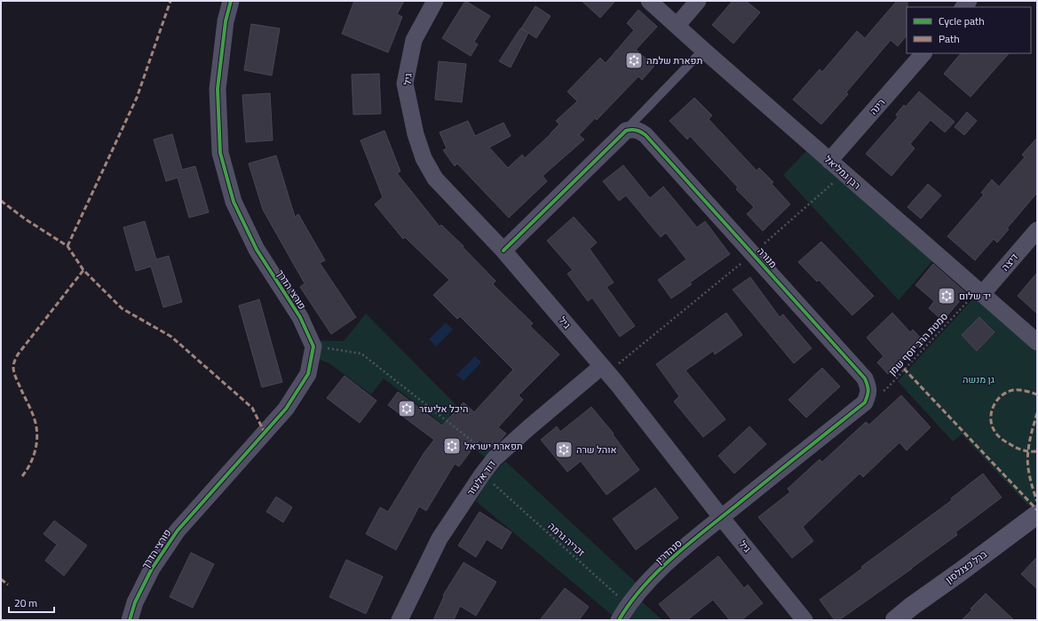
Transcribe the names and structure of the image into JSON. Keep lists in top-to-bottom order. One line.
{"streets":{"street":["גיל","רינה","רבן גמליאל","מנורה","דיצה","פורצי הדרך","דוד אלעזר","סנהדרין","ברל כצנלסון"],"path":["סמטת הרב יוסף שמן","זכריה גרמה"]},"crossings":[["גיל","דוד אלעזר"],["גיל","סנהדרין"],["רינה","רבן גמליאל"],["רבן גמליאל","דיצה"],["רבן גמליאל","סמטת הרב יוסף שמן"],["מנורה","סמטת הרב יוסף שמן"],["דיצה","סמטת הרב יוסף שמן"],["דוד אלעזר","זכריה גרמה"],["זכריה גרמה","סנהדרין"]],"parks":["גן מנשה"],"places":{"synagogue":["תפארת שלמה","יד שלום","היכל אליעזר","תפארת ישראל","אוהל שרה"]},"legend":["Cycle path","Path"],"scale_bar":"20 m"}
